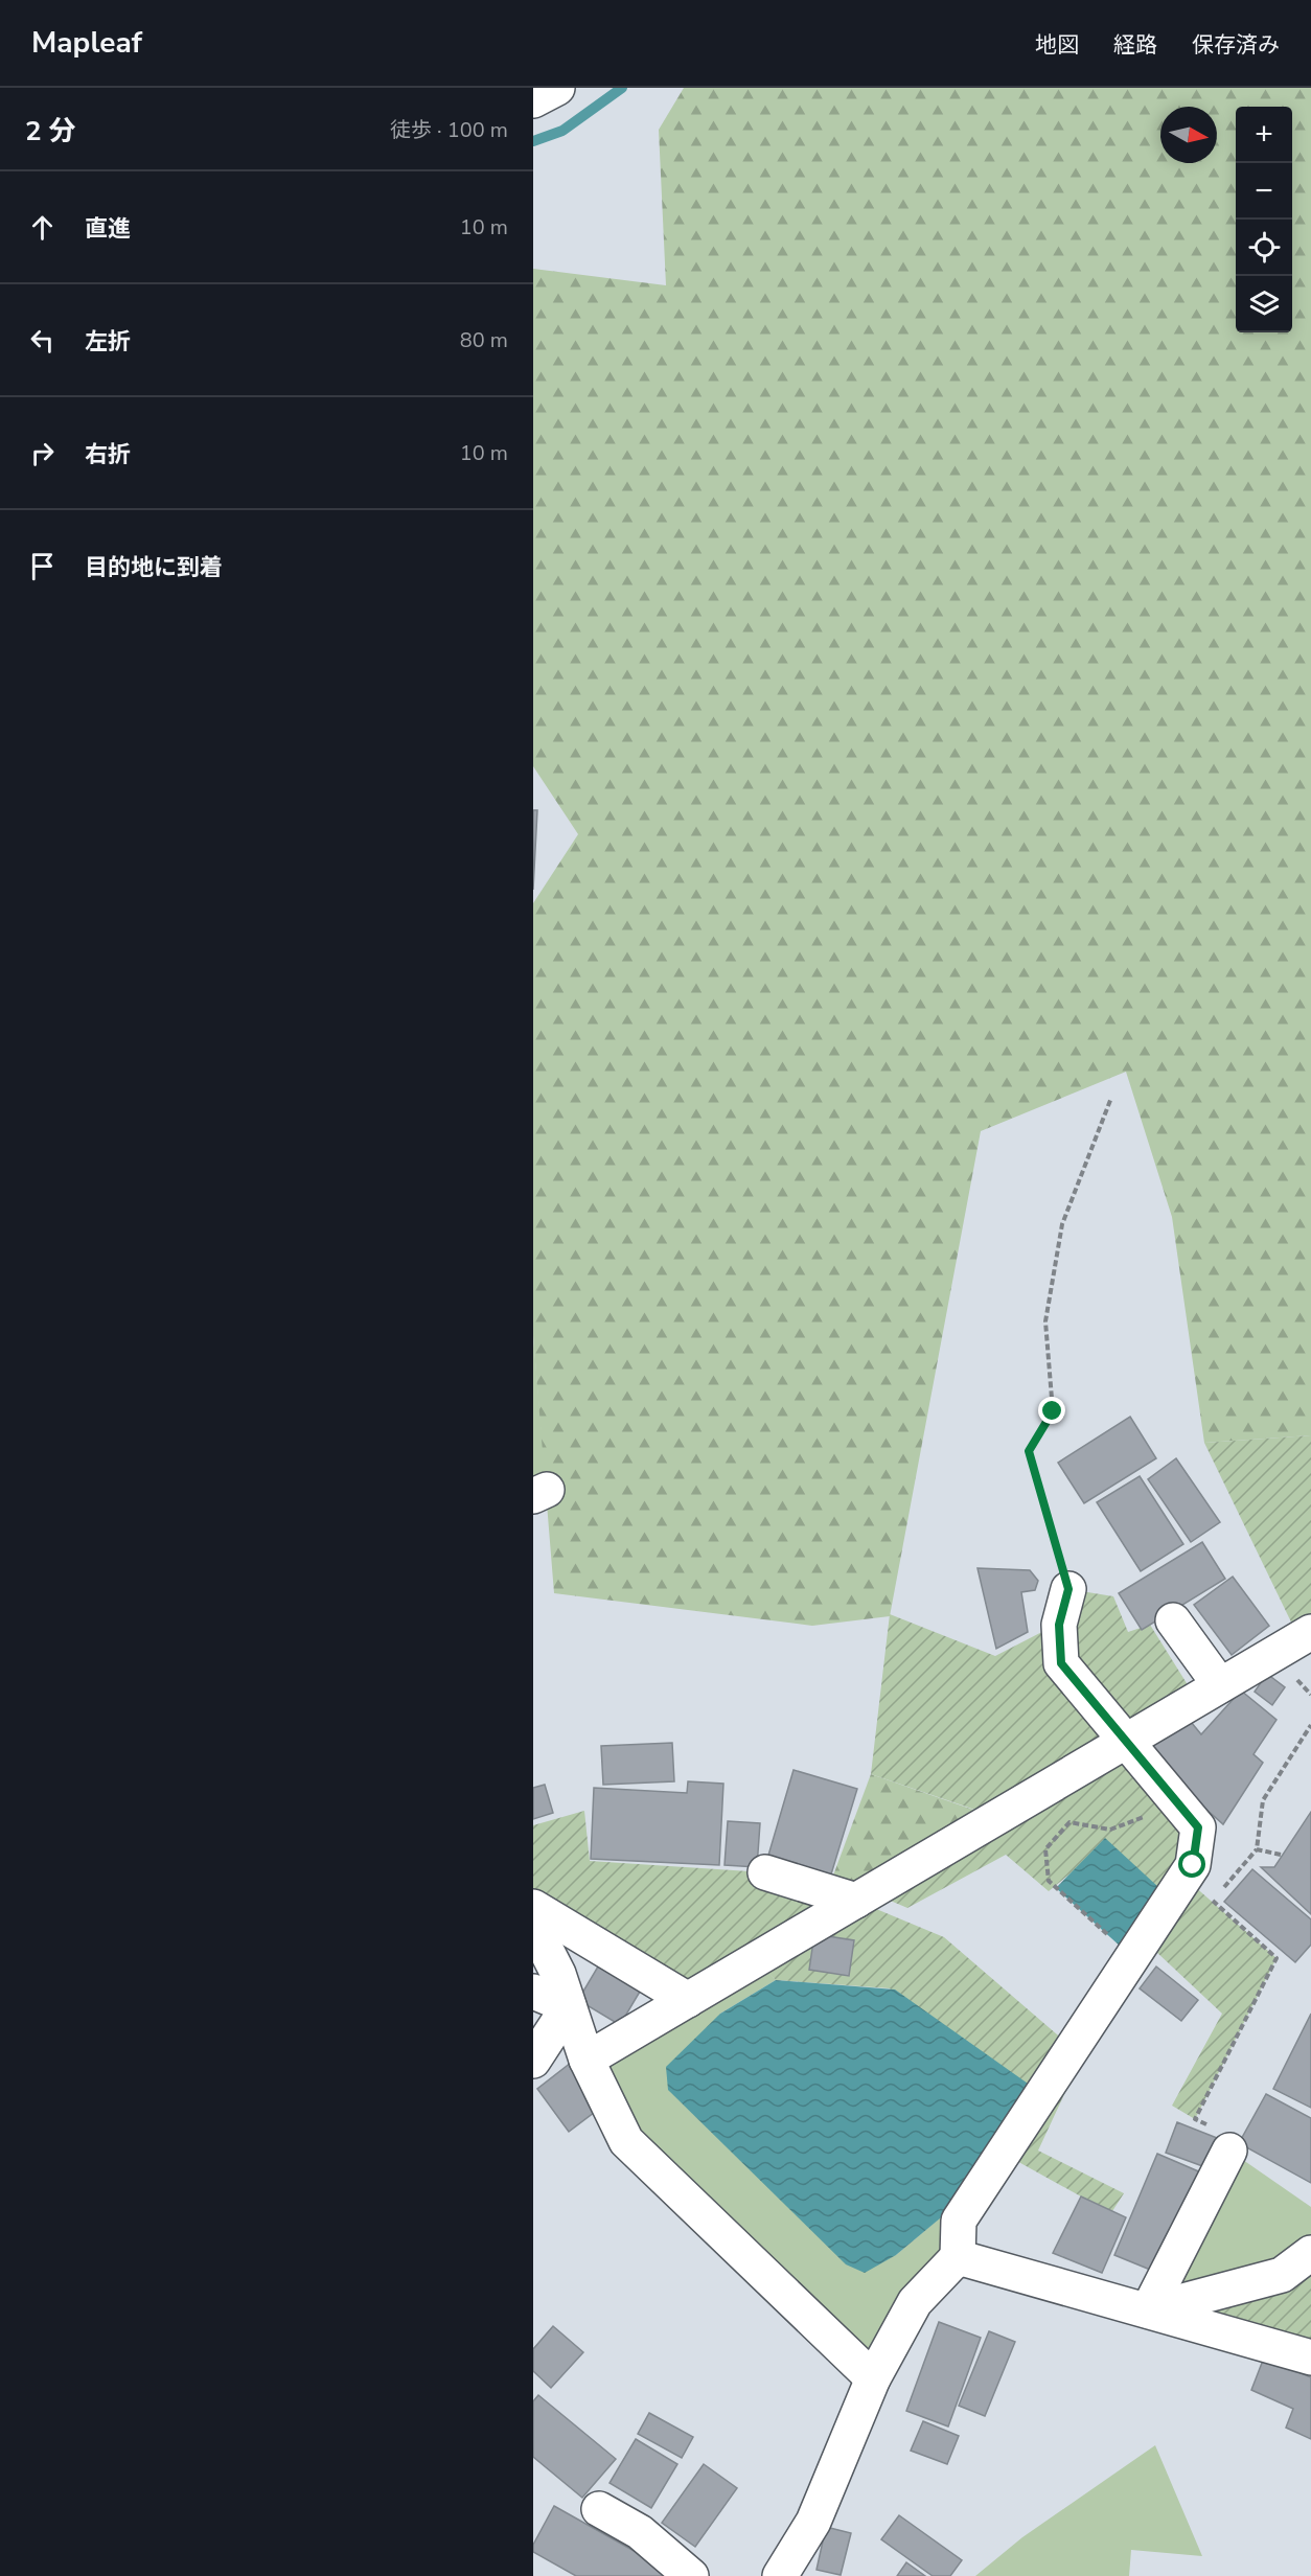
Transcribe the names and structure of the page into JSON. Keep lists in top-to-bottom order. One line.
{"north":"right","page":{"header":"Mapleaf","nav":["地図","経路","保存済み"],"heading":["2 分","徒歩 · 100 m"],"map_buttons":["+","−"],"list":[["直進","10 m"],["左折","80 m"],["右折","10 m"],"目的地に到着"]}}
